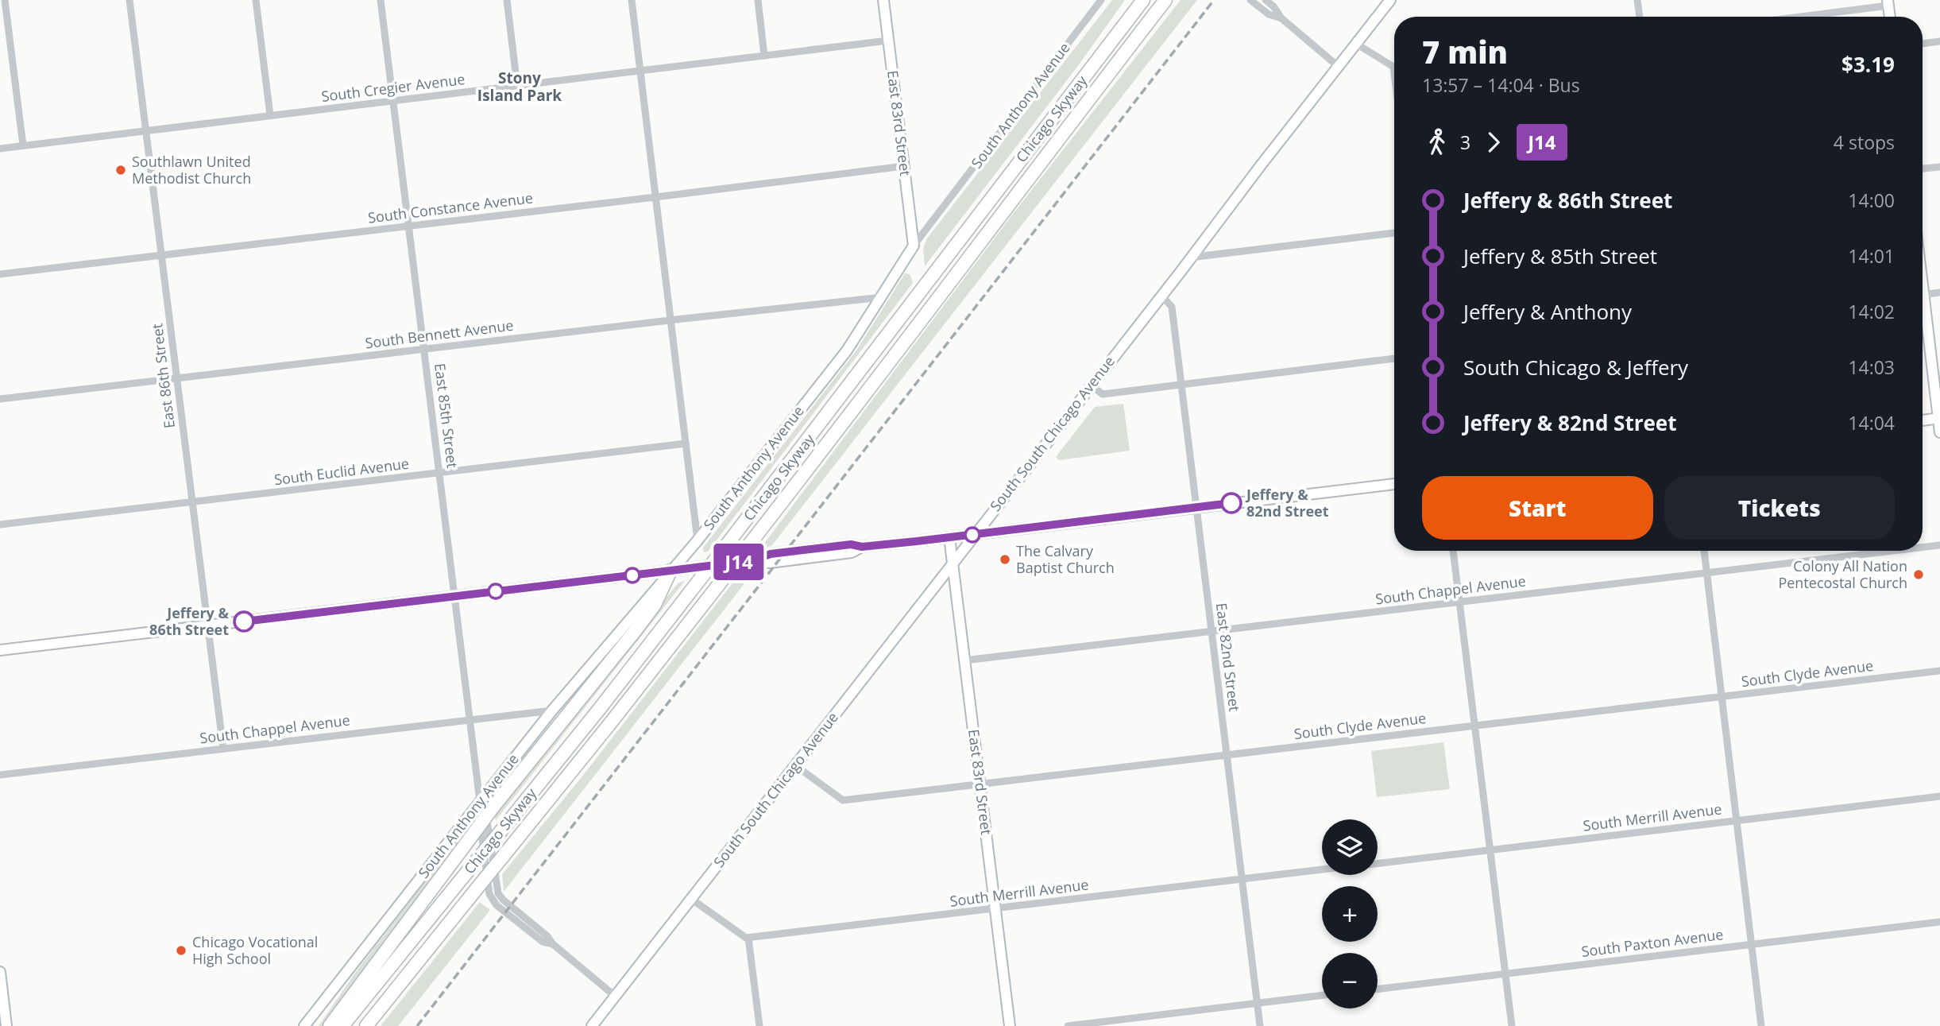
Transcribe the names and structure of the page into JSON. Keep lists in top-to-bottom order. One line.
{"streets":{"highway":["Chicago Skyway"],"main road":["South Anthony Avenue","East 83rd Street","South South Chicago Avenue"],"street":["South Cregier Avenue","South Constance Avenue","South Bennett Avenue","East 86th Street","East 85th Street","South Euclid Avenue","South Chappel Avenue","East 82nd Street","South Clyde Avenue","South Merrill Avenue","South Paxton Avenue"]},"crossings":[["South Cregier Avenue","East 83rd Street"],["South Cregier Avenue","East 86th Street"],["South Cregier Avenue","East 85th Street"],["South Anthony Avenue","East 83rd Street"],["South Anthony Avenue","South Bennett Avenue"],["South Anthony Avenue","East 85th Street"],["South Anthony Avenue","South Chappel Avenue"],["East 83rd Street","South Constance Avenue"],["East 83rd Street","South South Chicago Avenue"],["East 83rd Street","South Chappel Avenue"],["East 83rd Street","South Clyde Avenue"],["East 83rd Street","South Merrill Avenue"],["South Constance Avenue","East 86th Street"],["South Constance Avenue","East 85th Street"],["South Bennett Avenue","East 86th Street"],["South Bennett Avenue","East 85th Street"],["East 86th Street","South Euclid Avenue"],["East 86th Street","South Chappel Avenue"],["East 85th Street","South South Chicago Avenue"],["East 85th Street","South Euclid Avenue"],["East 85th Street","South Chappel Avenue"],["South South Chicago Avenue","East 82nd Street"],["South South Chicago Avenue","South Clyde Avenue"],["South Chappel Avenue","East 82nd Street"],["East 82nd Street","South Clyde Avenue"],["East 82nd Street","South Merrill Avenue"]],"districts":["Stony Island Park"],"places":["Southlawn United Methodist Church","Jeffery & 82nd Street","The Calvary Baptist Church","Colony All Nation Pentecostal Church","Jeffery & 86th Street","Chicago Vocational High School"],"lines":["bus line J14"],"page":{"on_map":"J14","heading":["7 min","13:57 – 14:04 · Bus","$3.19"],"legs":["3","J14","4 stops"],"list":[{"name":"Jeffery & 86th Street","value":"14:00"},{"name":"Jeffery & 85th Street","value":"14:01"},{"name":"Jeffery & Anthony","value":"14:02"},{"name":"South Chicago & Jeffery","value":"14:03"},{"name":"Jeffery & 82nd Street","value":"14:04"}],"buttons":["Start","Tickets"],"map_buttons":["+","−"]}}
